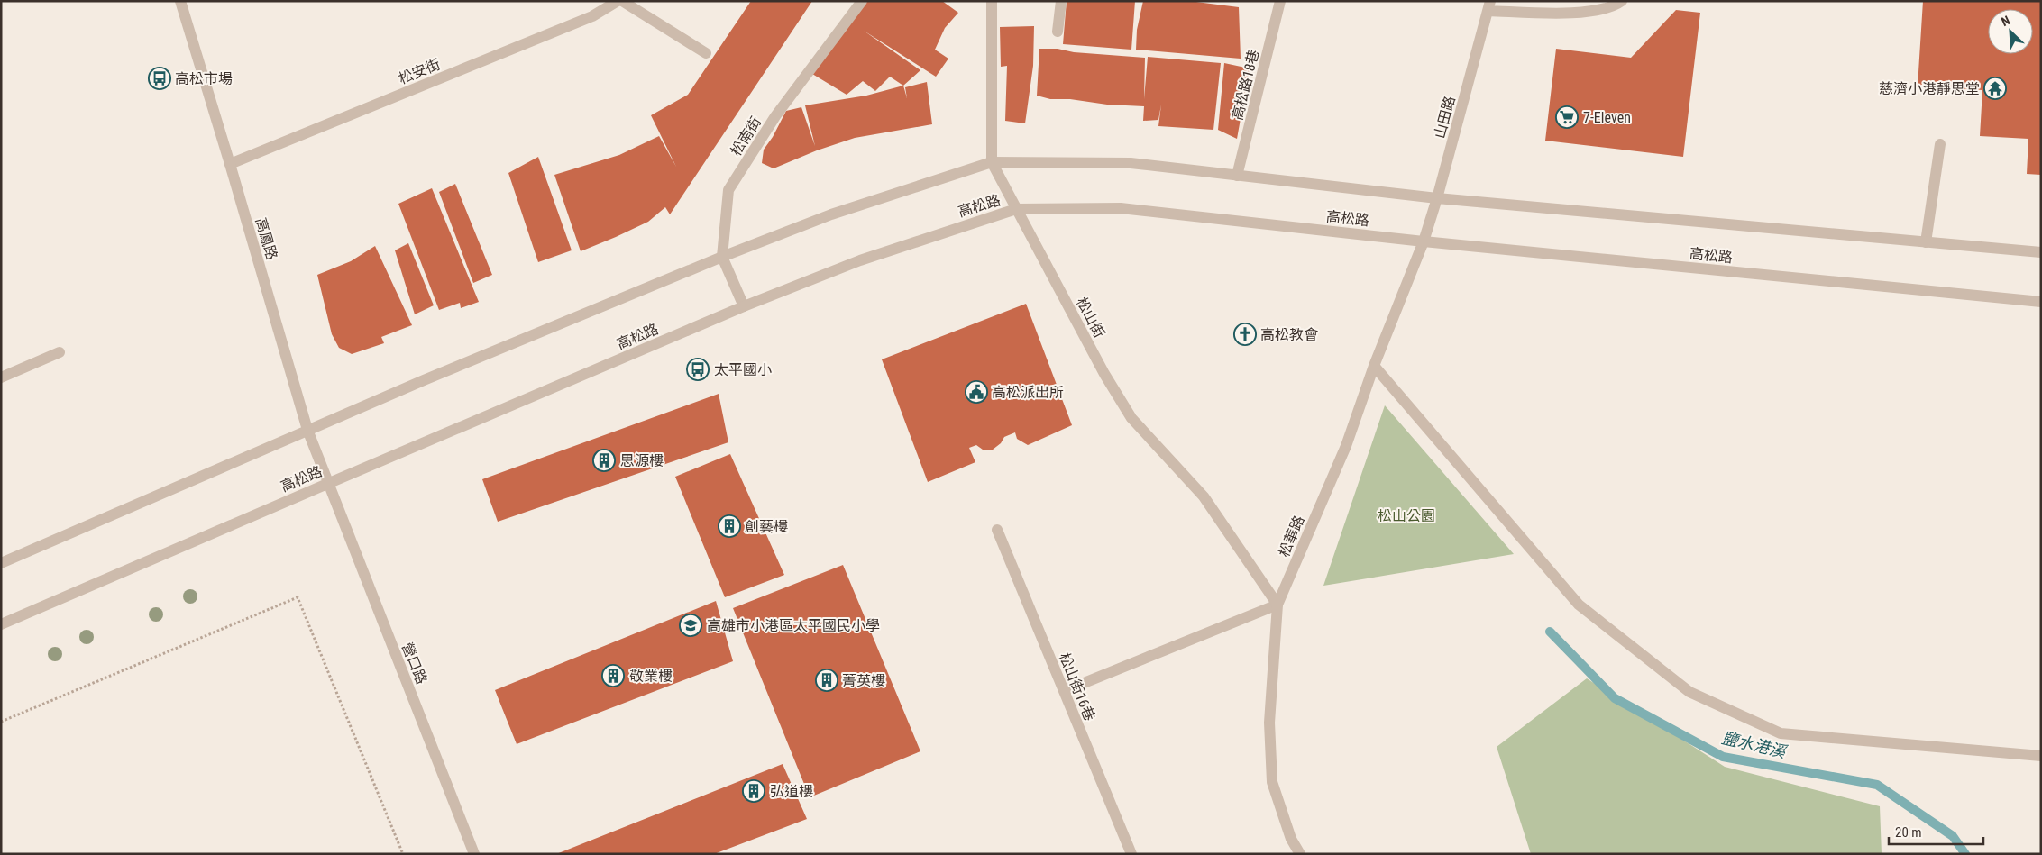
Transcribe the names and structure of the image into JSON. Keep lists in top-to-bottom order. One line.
{"streets":{"street":["松安街","高松路18巷","山田路","松南街","高松路","高鳳路","松山街","松華路","營口路","松山街16巷"]},"crossings":[["松安街","高鳳路"],["高松路18巷","高松路"],["山田路","高松路"],["山田路","松華路"],["松南街","高松路"],["高松路","高鳳路"],["高松路","松山街"],["高松路","松華路"],["高松路","營口路"],["高鳳路","營口路"],["松山街","松華路"]],"water":["鹽水港溪"],"parks":["松山公園"],"places":{"bus stop":["高松市場","太平國小"],"temple":["慈濟小港靜思堂"],"supermarket":["7-Eleven"],"church":["高松教會"],"public building":["高松派出所"],"building":["思源樓","創藝樓","敬業樓","菁英樓","弘道樓"],"school or university":["高雄市小港區太平國民小學"]},"scale_bar":"20 m","north":"top left"}
